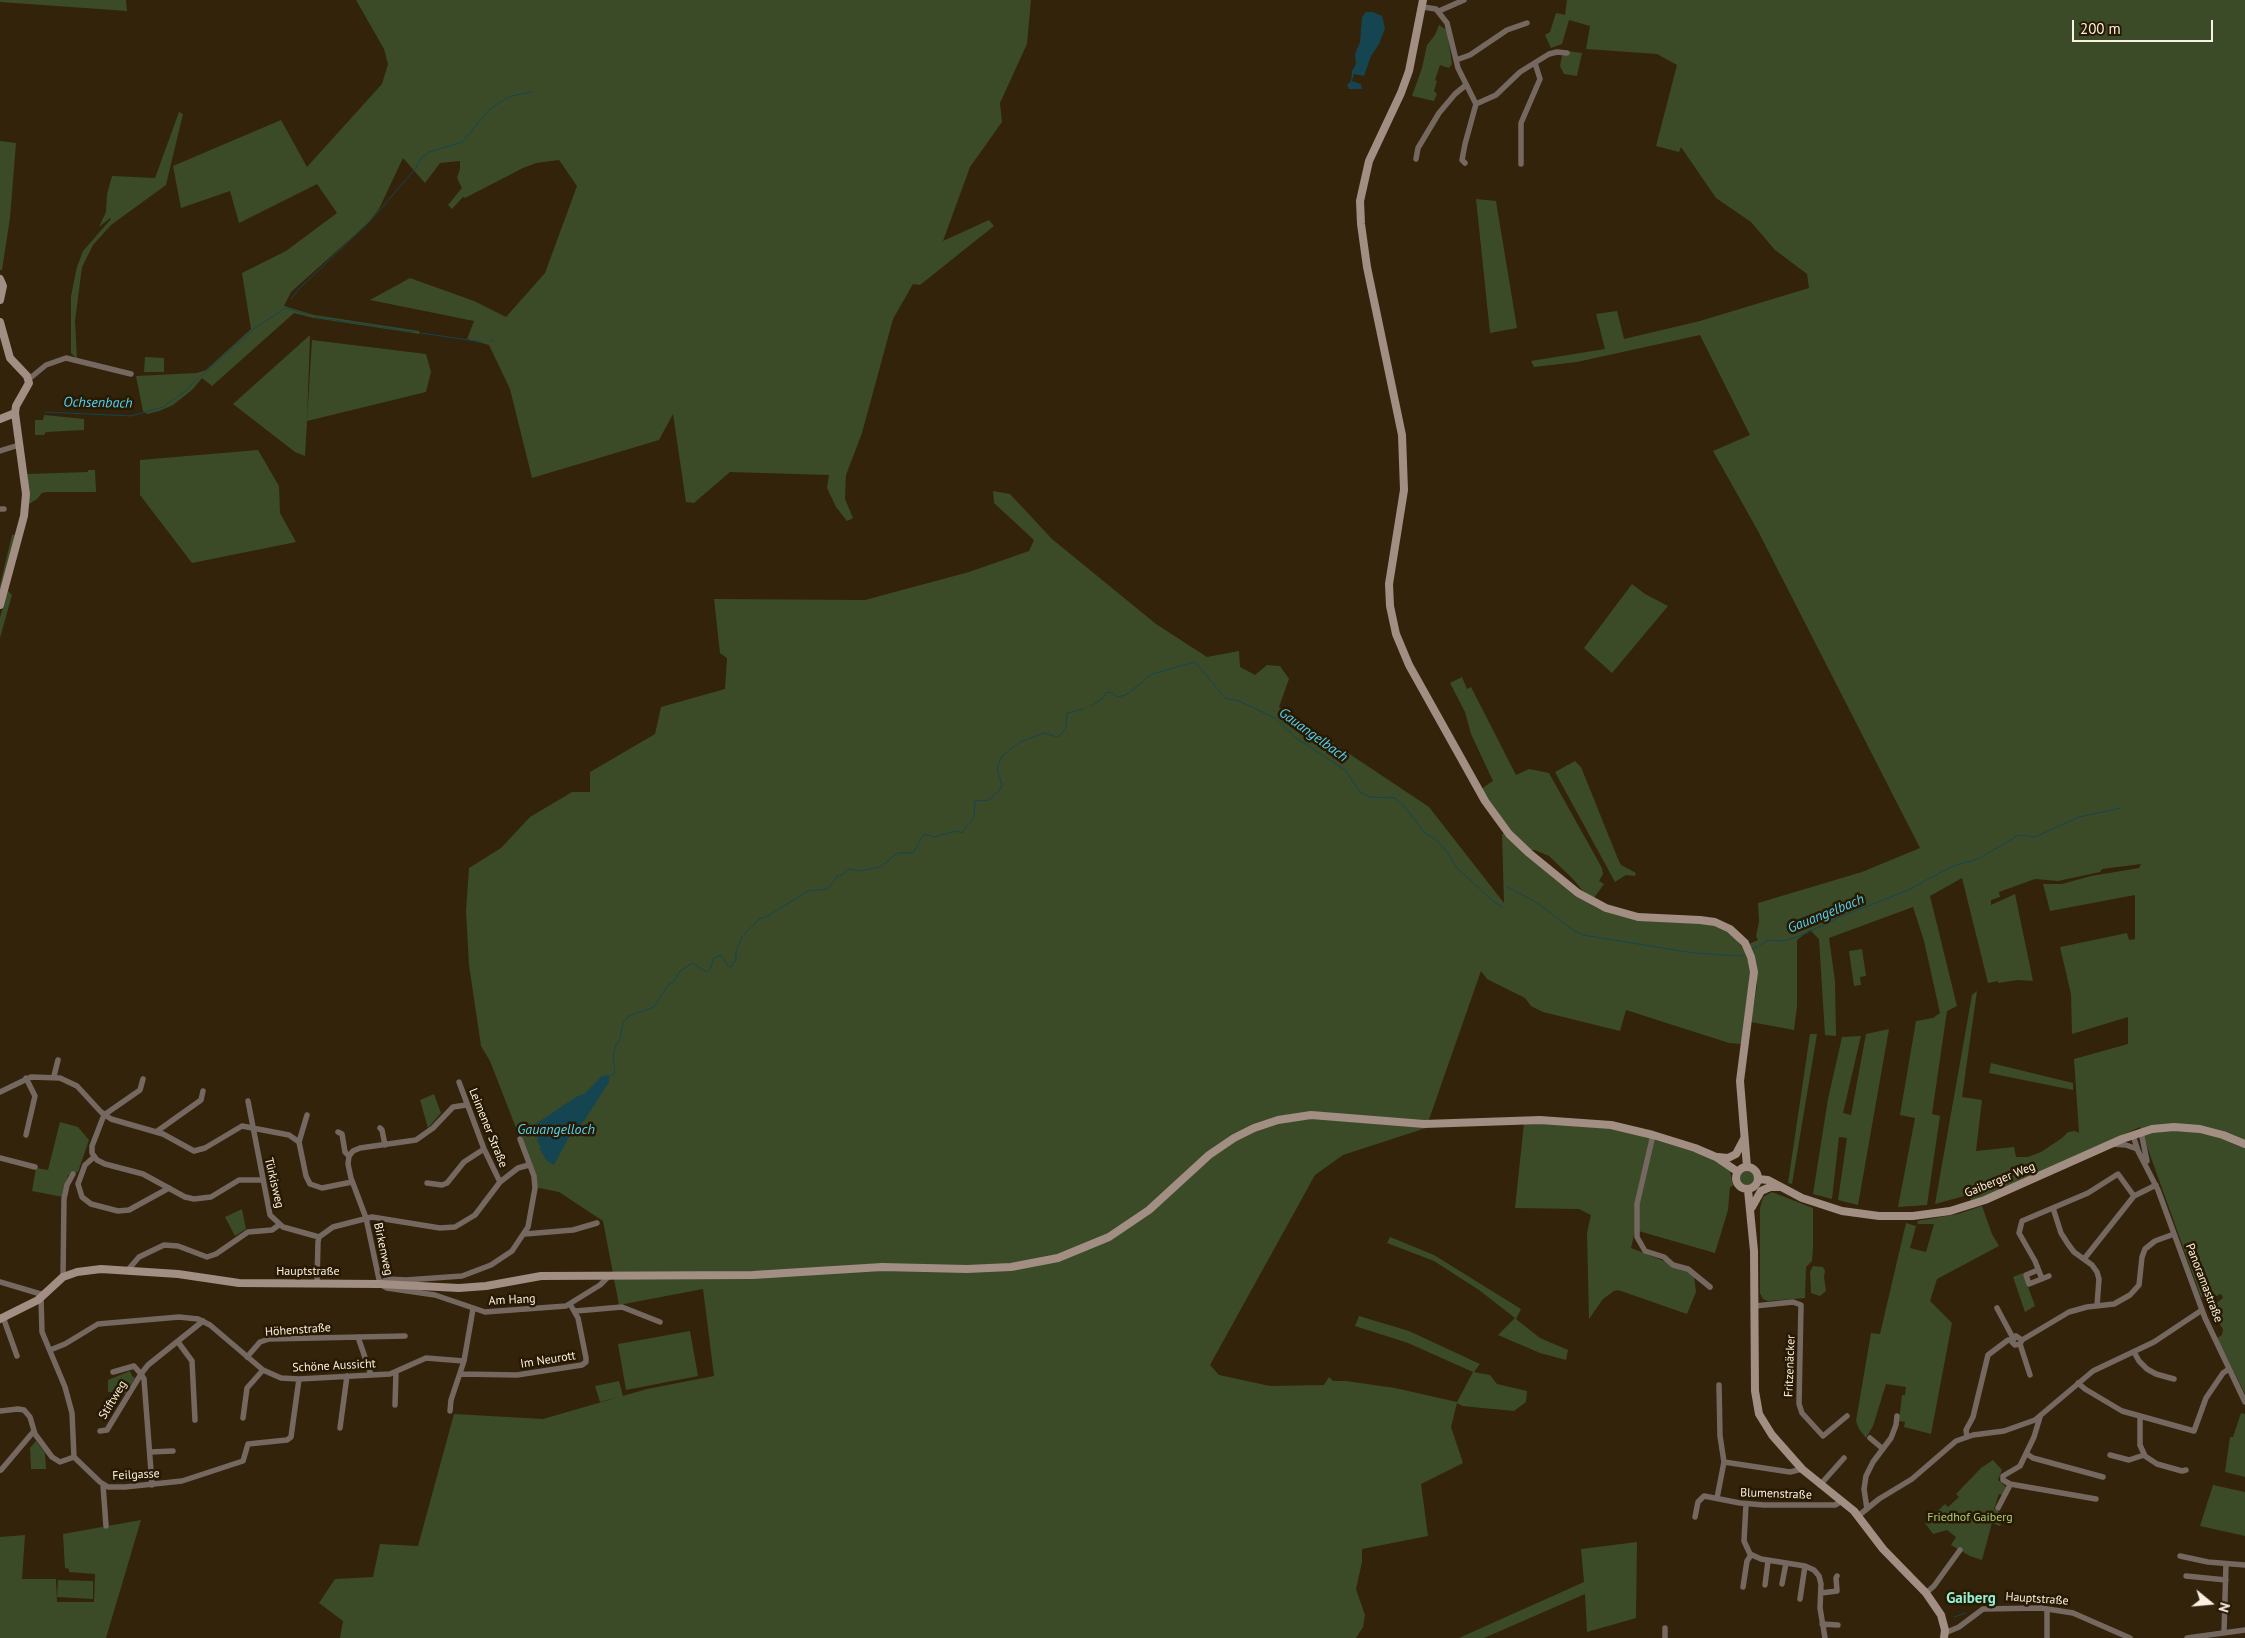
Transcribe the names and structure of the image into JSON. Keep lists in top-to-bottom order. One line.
{"streets":{"main road":["Gaiberger Weg","Hauptstraße"],"street":["Leimener Straße","Türkisweg","Birkenweg","Panoramastraße","Am Hang","Höhenstraße","Im Neurott","Schöne Aussicht","Fritzenäcker","Stiftweg","Feilgasse","Blumenstraße"]},"crossings":[["Gaiberger Weg","Hauptstraße"],["Gaiberger Weg","Panoramastraße"],["Birkenweg","Hauptstraße"],["Birkenweg","Am Hang"],["Hauptstraße","Am Hang"],["Hauptstraße","Fritzenäcker"],["Hauptstraße","Blumenstraße"],["Am Hang","Im Neurott"],["Höhenstraße","Schöne Aussicht"],["Schöne Aussicht","Feilgasse"]],"districts":["Gaiberg"],"water":["Ochsenbach","Gauangelbach","Gauangelloch"],"parks":["Friedhof Gaiberg"],"scale_bar":"200 m","north":"right"}
